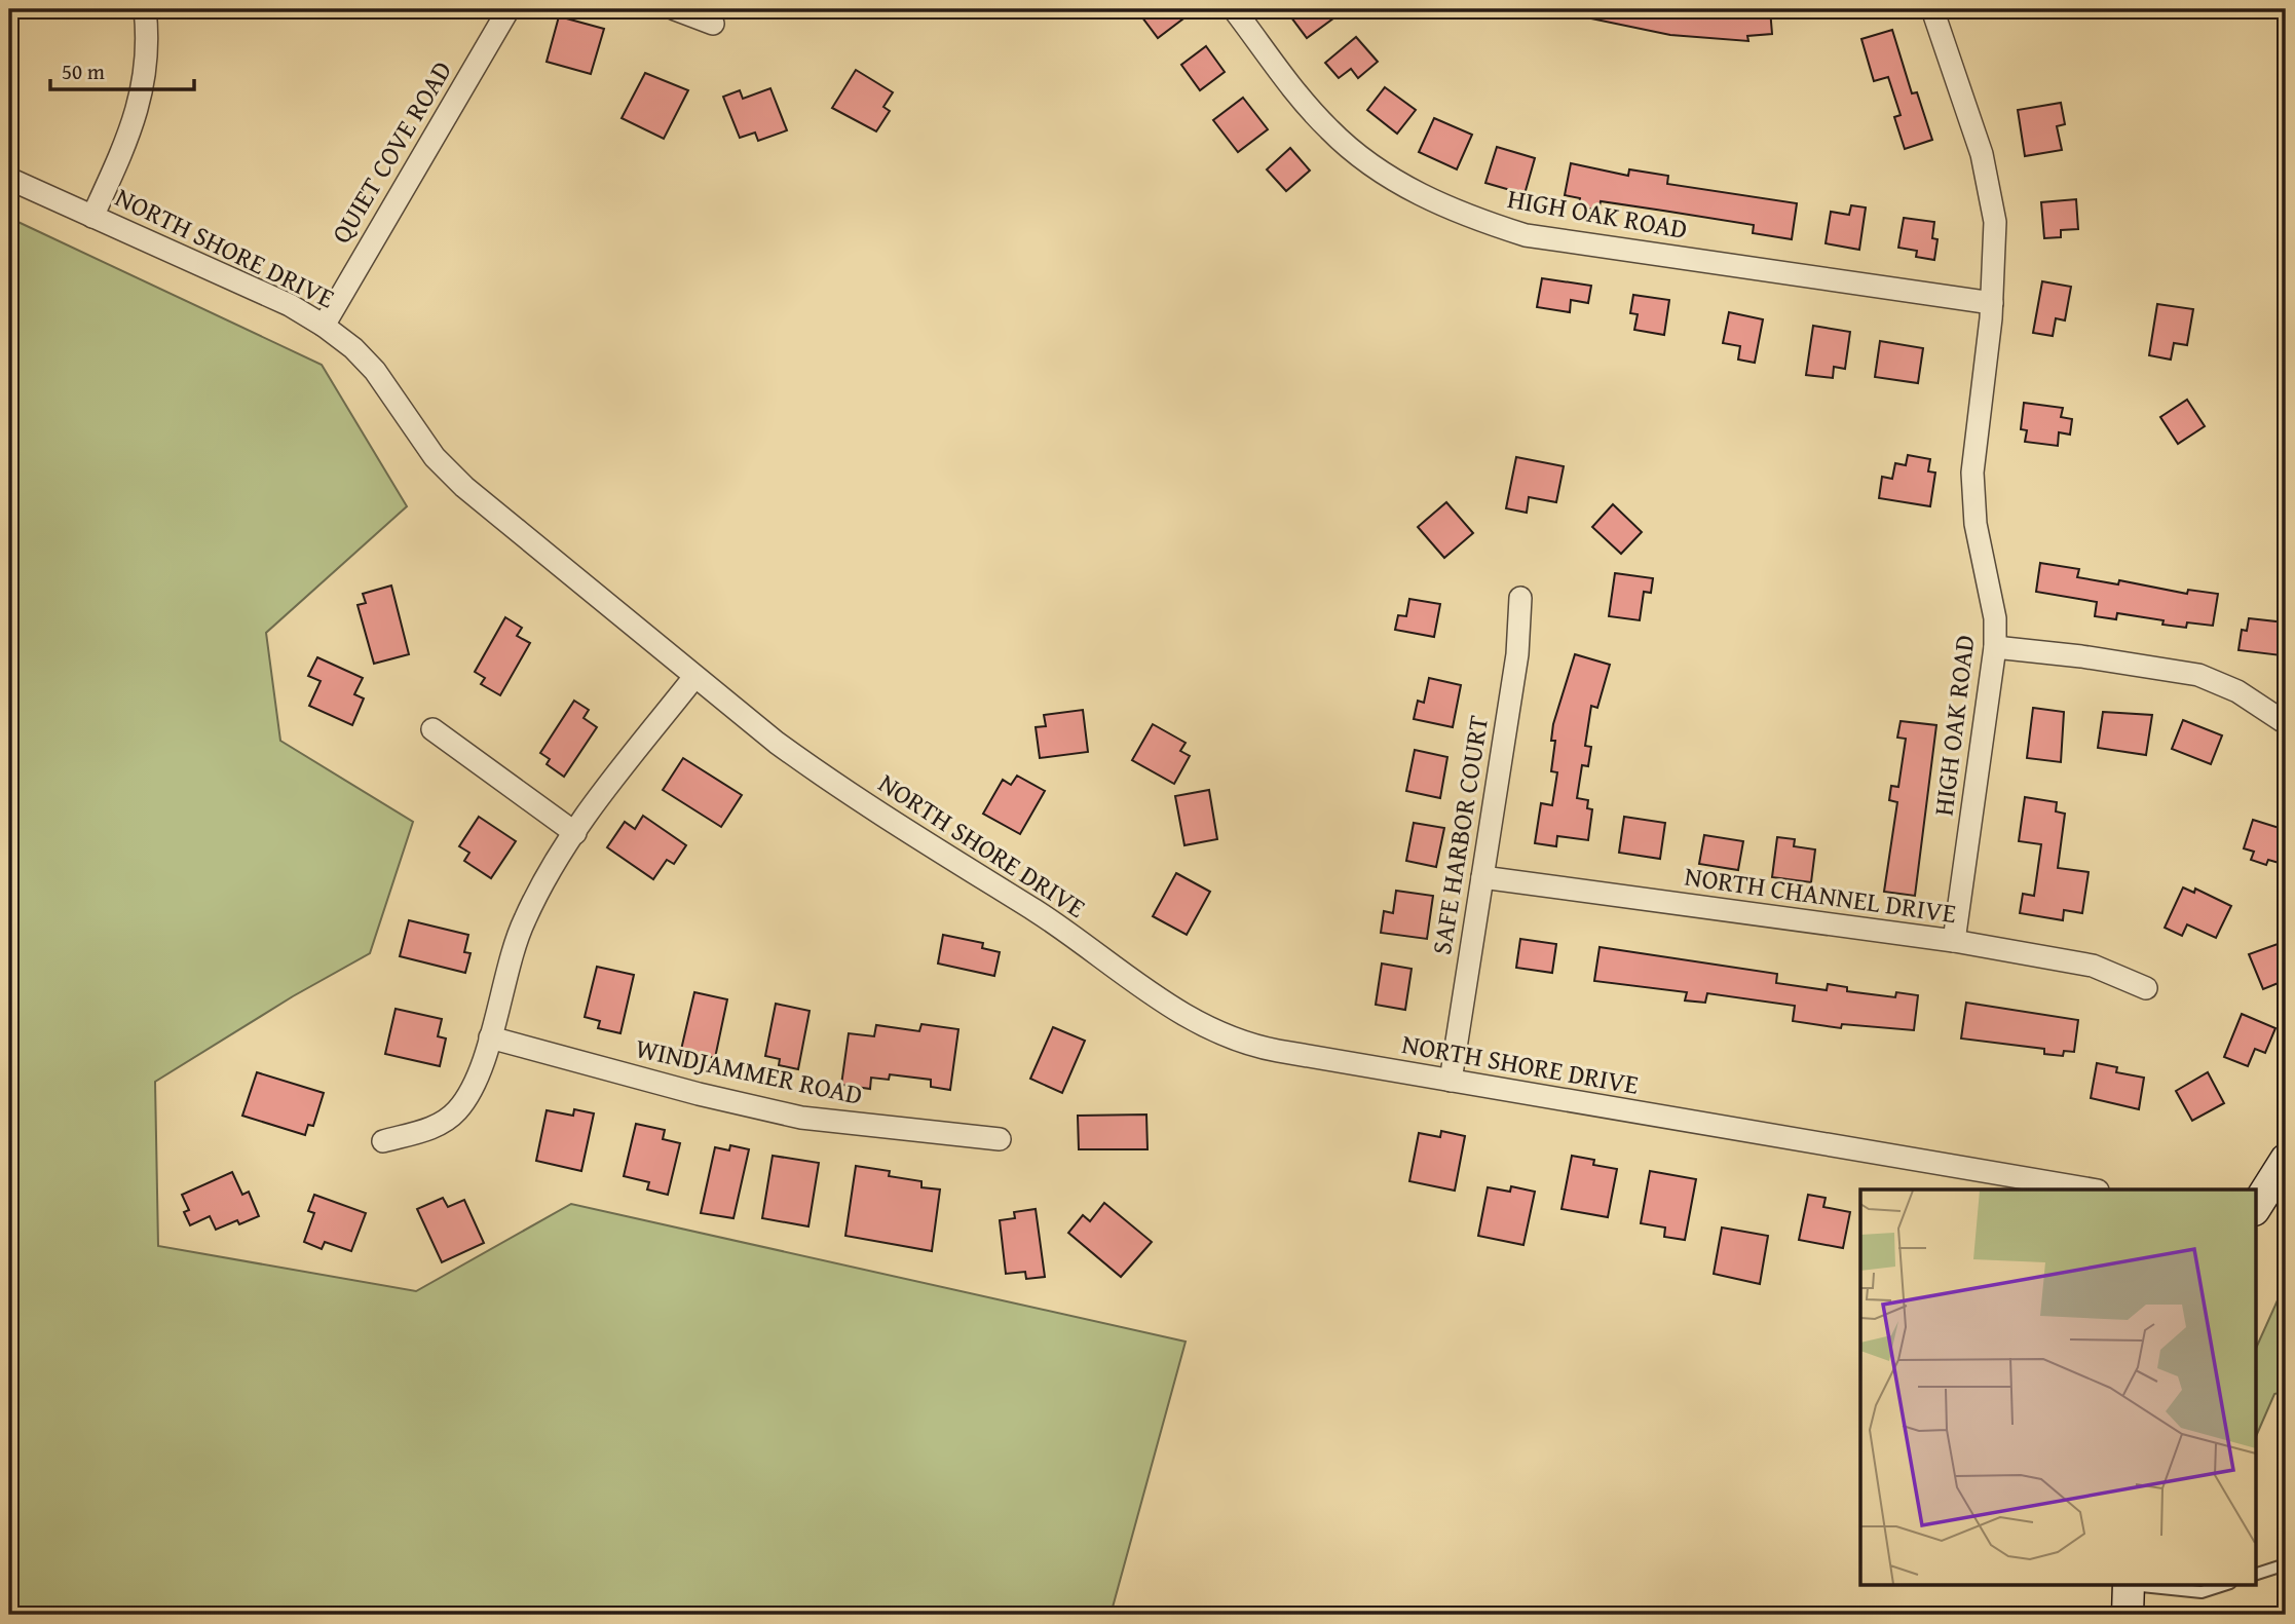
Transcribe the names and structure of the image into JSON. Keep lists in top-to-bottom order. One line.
{"streets":{"street":["QUIET COVE ROAD","HIGH OAK ROAD","NORTH SHORE DRIVE","SAFE HARBOR COURT","NORTH CHANNEL DRIVE","WINDJAMMER ROAD"]},"crossings":[["QUIET COVE ROAD","NORTH SHORE DRIVE"],["HIGH OAK ROAD","NORTH CHANNEL DRIVE"],["NORTH SHORE DRIVE","SAFE HARBOR COURT"],["SAFE HARBOR COURT","NORTH CHANNEL DRIVE"]],"scale_bar":"50 m"}
